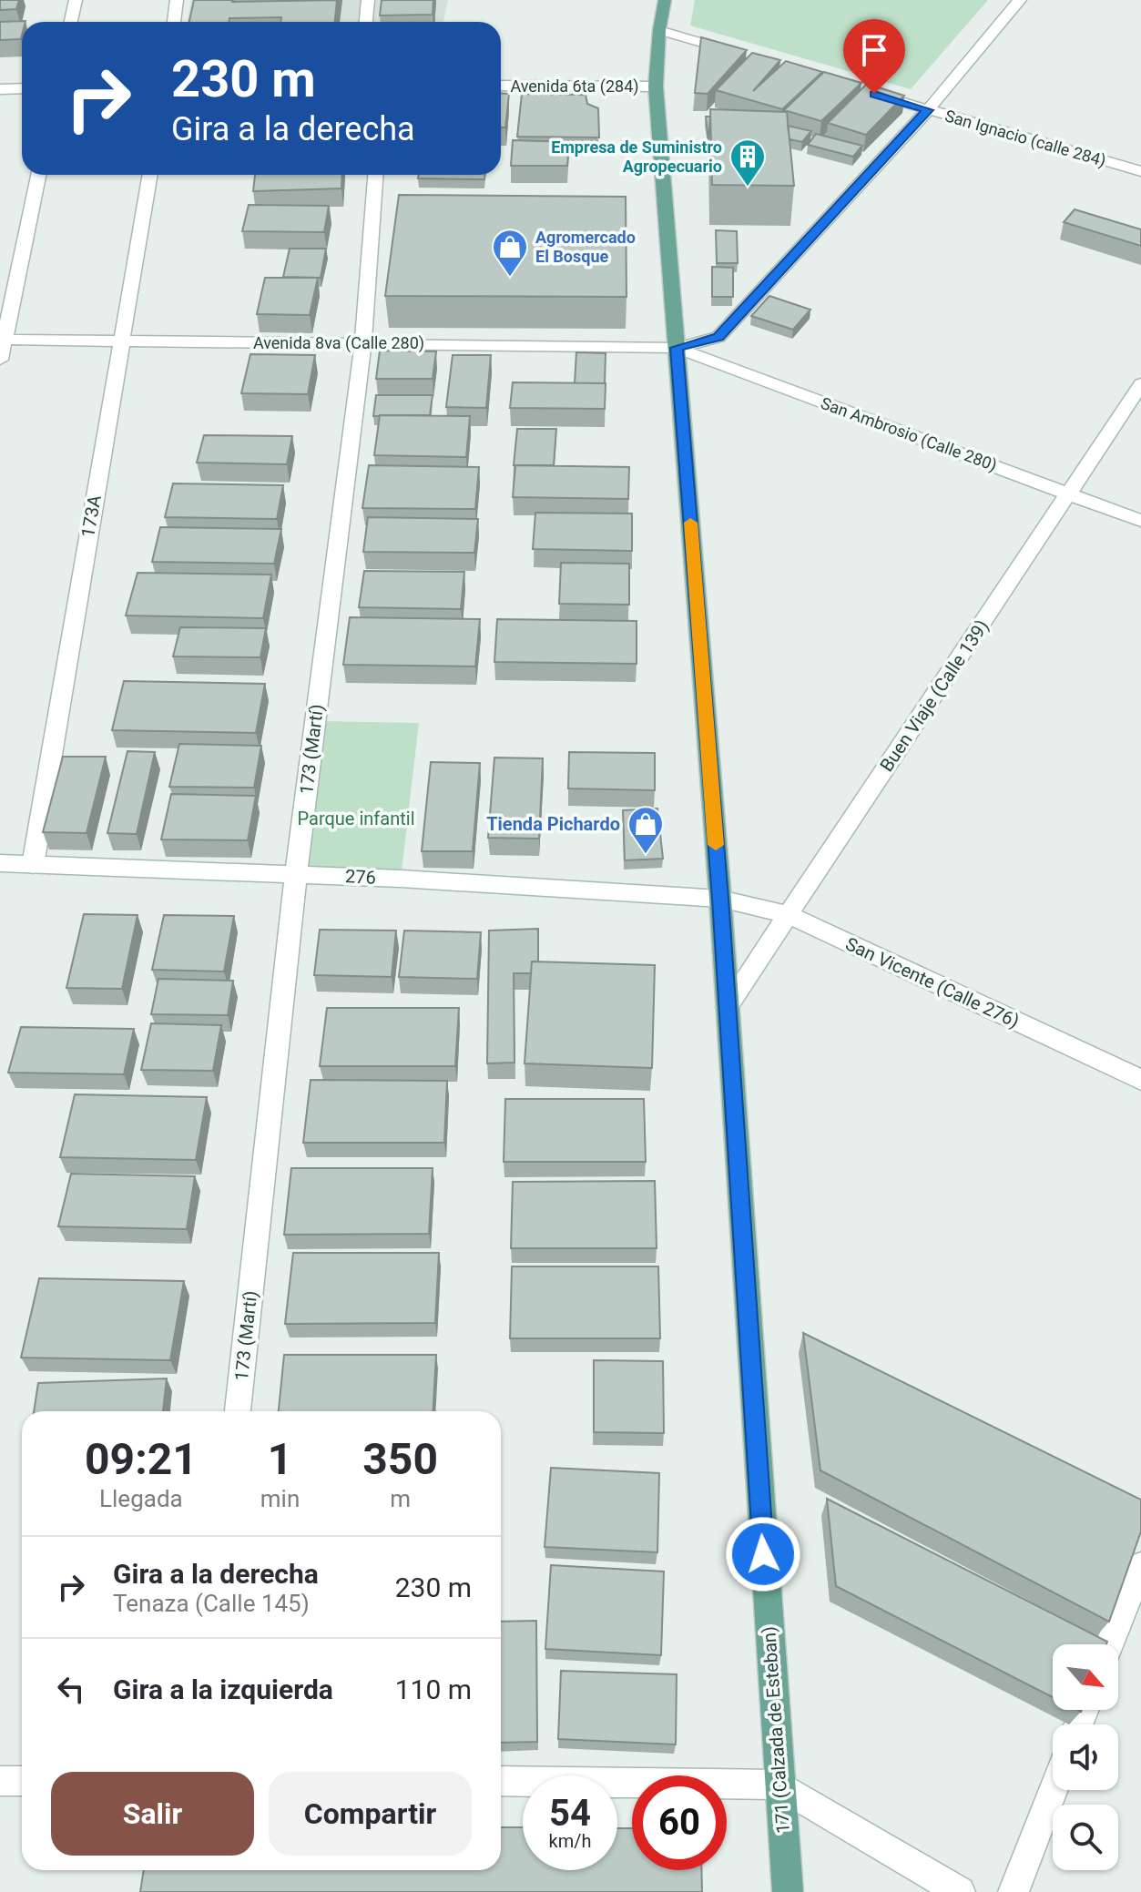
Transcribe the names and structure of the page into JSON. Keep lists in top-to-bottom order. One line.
{"streets":{"main road":["171 (Calzada de Esteban)"],"street":["Avenida 6ta (284)","San Ignacio (calle 284)","Avenida 8va (Calle 280)","San Ambrosio (Calle 280)","173A","Buen Viaje (Calle 139)","173 (Martí)","276","San Vicente (Calle 276)"]},"crossings":[["Avenida 6ta (284)","171 (Calzada de Esteban)"],["Avenida 8va (Calle 280)","San Ambrosio (Calle 280)"],["Avenida 8va (Calle 280)","173A"],["Avenida 8va (Calle 280)","173 (Martí)"],["Avenida 8va (Calle 280)","171 (Calzada de Esteban)"],["San Ambrosio (Calle 280)","Buen Viaje (Calle 139)"],["San Ambrosio (Calle 280)","171 (Calzada de Esteban)"],["173A","276"],["Buen Viaje (Calle 139)","San Vicente (Calle 276)"],["Buen Viaje (Calle 139)","171 (Calzada de Esteban)"],["173 (Martí)","276"],["276","San Vicente (Calle 276)"],["276","171 (Calzada de Esteban)"],["San Vicente (Calle 276)","171 (Calzada de Esteban)"]],"parks":["Parque infantil"],"places":{"building":["Empresa de Suministro Agropecuario"],"shop":["Agromercado El Bosque","Tienda Pichardo"]},"north":"bottom right","page":{"turn":["230 m","Gira a la derecha"],"eta":["09:21","Llegada","1","min","350","m"],"list":[{"name":"Gira a la derecha","note":"Tenaza (Calle 145)","value":"230 m"},{"name":"Gira a la izquierda","value":"110 m"}],"buttons":["Salir","Compartir"],"speed":"54 km/h","limit":"60"}}
